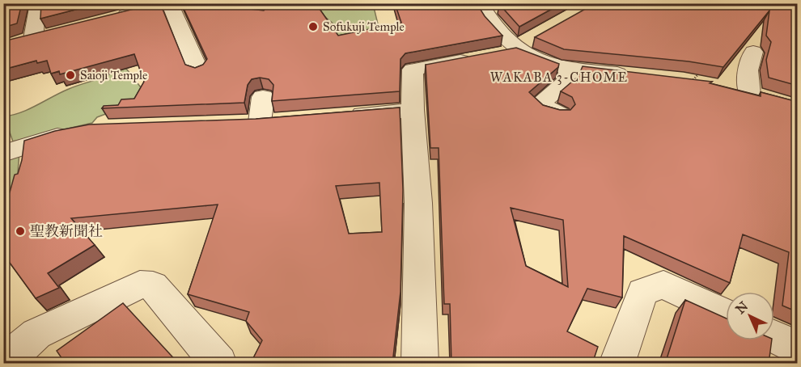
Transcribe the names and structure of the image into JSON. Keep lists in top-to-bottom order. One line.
{"districts":["WAKABA 3-CHOME"],"places":["Sofukuji Temple","Saioji Temple","聖教新聞社"],"north":"top left"}
